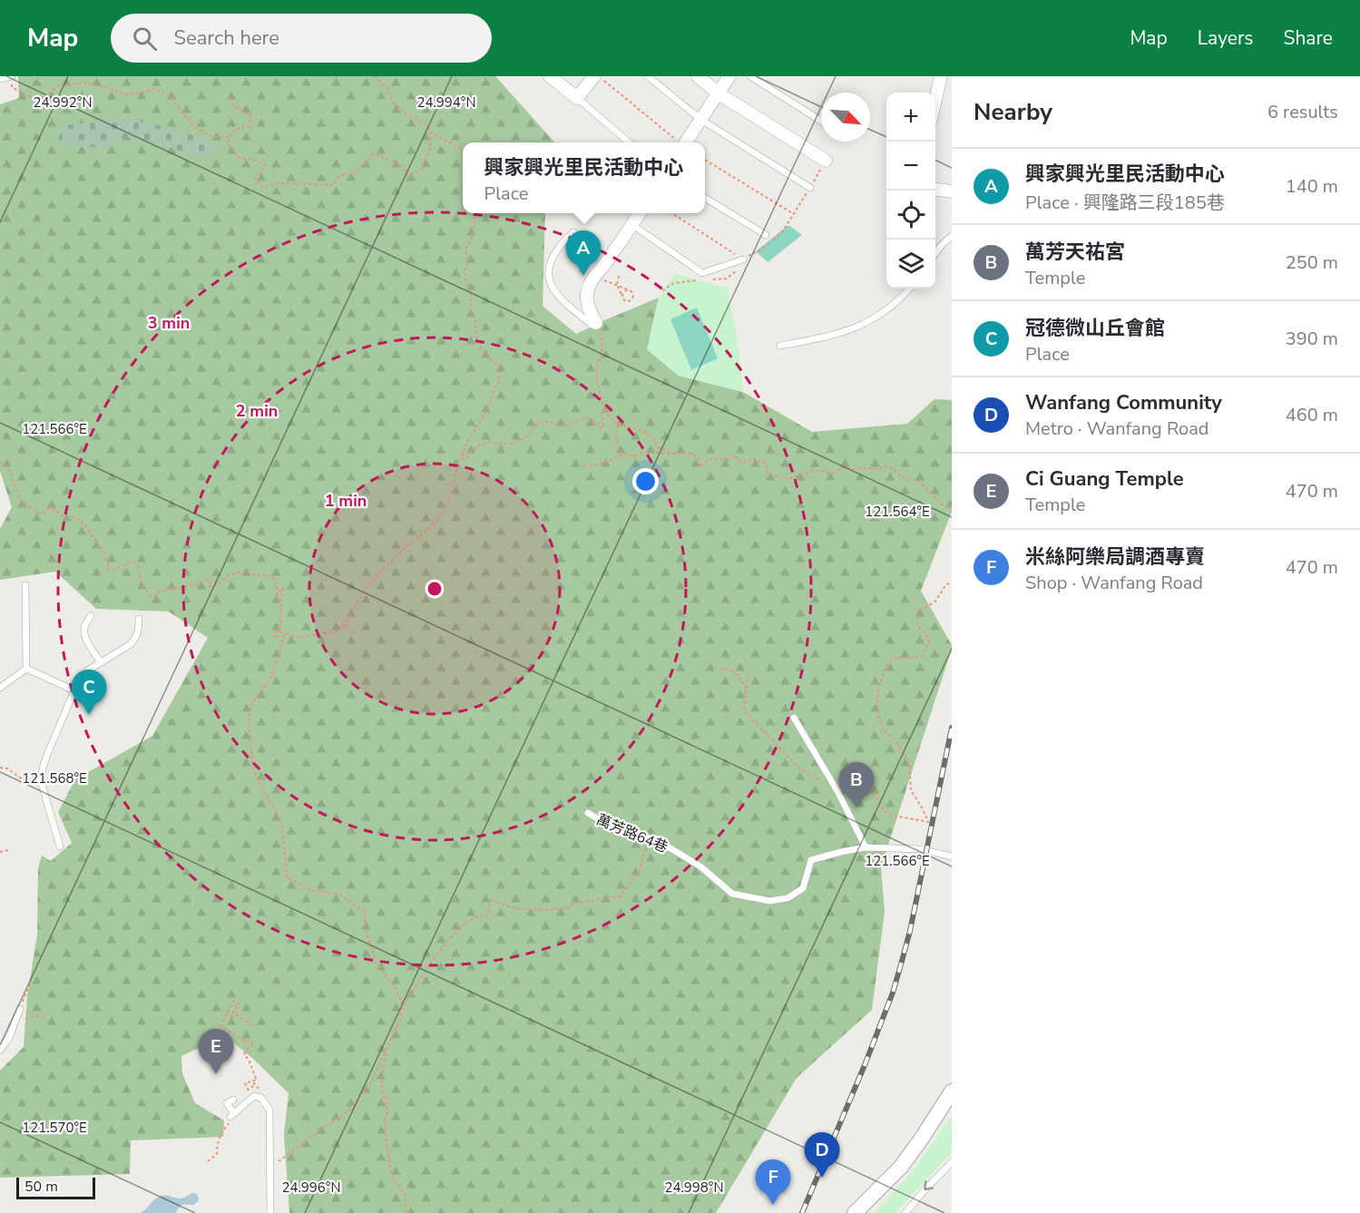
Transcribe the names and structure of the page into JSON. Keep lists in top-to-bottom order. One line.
{"streets":{"lane":["萬芳路64巷"]},"scale_bar":"50 m","north":"bottom right","page":{"header":"Map","search":"Search here","nav":["Map","Layers","Share"],"heading":["Nearby","6 results"],"map_buttons":["+","−"],"popup":["興家興光里民活動中心","Place"],"list":[{"mark":"A","name":"興家興光里民活動中心","note":"Place · 興隆路三段185巷","value":"140 m"},{"mark":"B","name":"萬芳天祐宮","note":"Temple","value":"250 m"},{"mark":"C","name":"冠德微山丘會館","note":"Place","value":"390 m"},{"mark":"D","name":"Wanfang Community","note":"Metro · Wanfang Road","value":"460 m"},{"mark":"E","name":"Ci Guang Temple","note":"Temple","value":"470 m"},{"mark":"F","name":"米絲阿樂局調酒專賣","note":"Shop · Wanfang Road","value":"470 m"}],"pins":["A","C","B","E","D","F"],"scale":"50 m"},"coordinates":["24.992°N","24.994°N","121.566°E","121.564°E","121.568°E","121.570°E","24.996°N","24.998°N"],"rings":["3 min","2 min","1 min"]}
